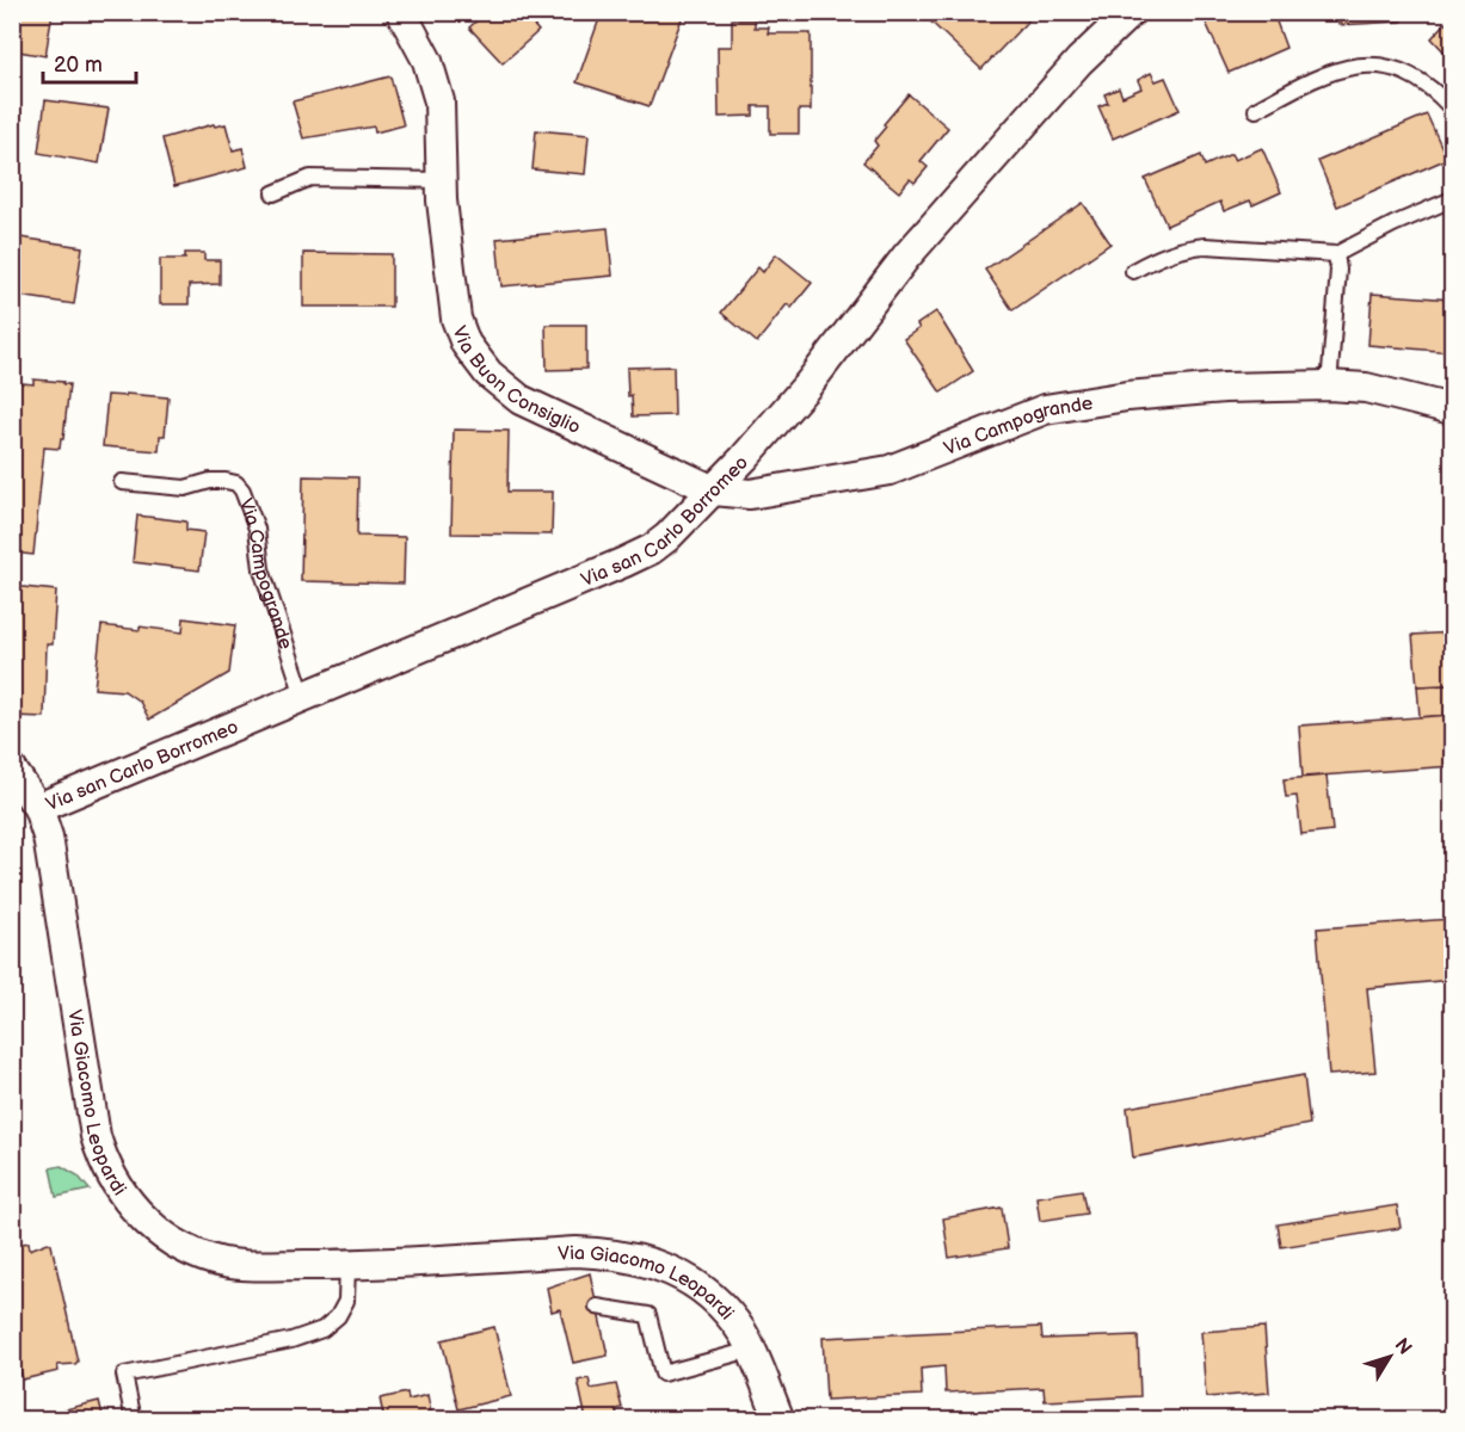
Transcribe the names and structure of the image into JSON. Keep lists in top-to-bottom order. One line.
{"streets":{"street":["Via Buon Consiglio","Via Campogrande","Via san Carlo Borromeo","Via Giacomo Leopardi"]},"crossings":[["Via Buon Consiglio","Via Campogrande"],["Via Buon Consiglio","Via san Carlo Borromeo"],["Via Campogrande","Via san Carlo Borromeo"],["Via san Carlo Borromeo","Via Giacomo Leopardi"]],"scale_bar":"20 m","north":"top right"}
